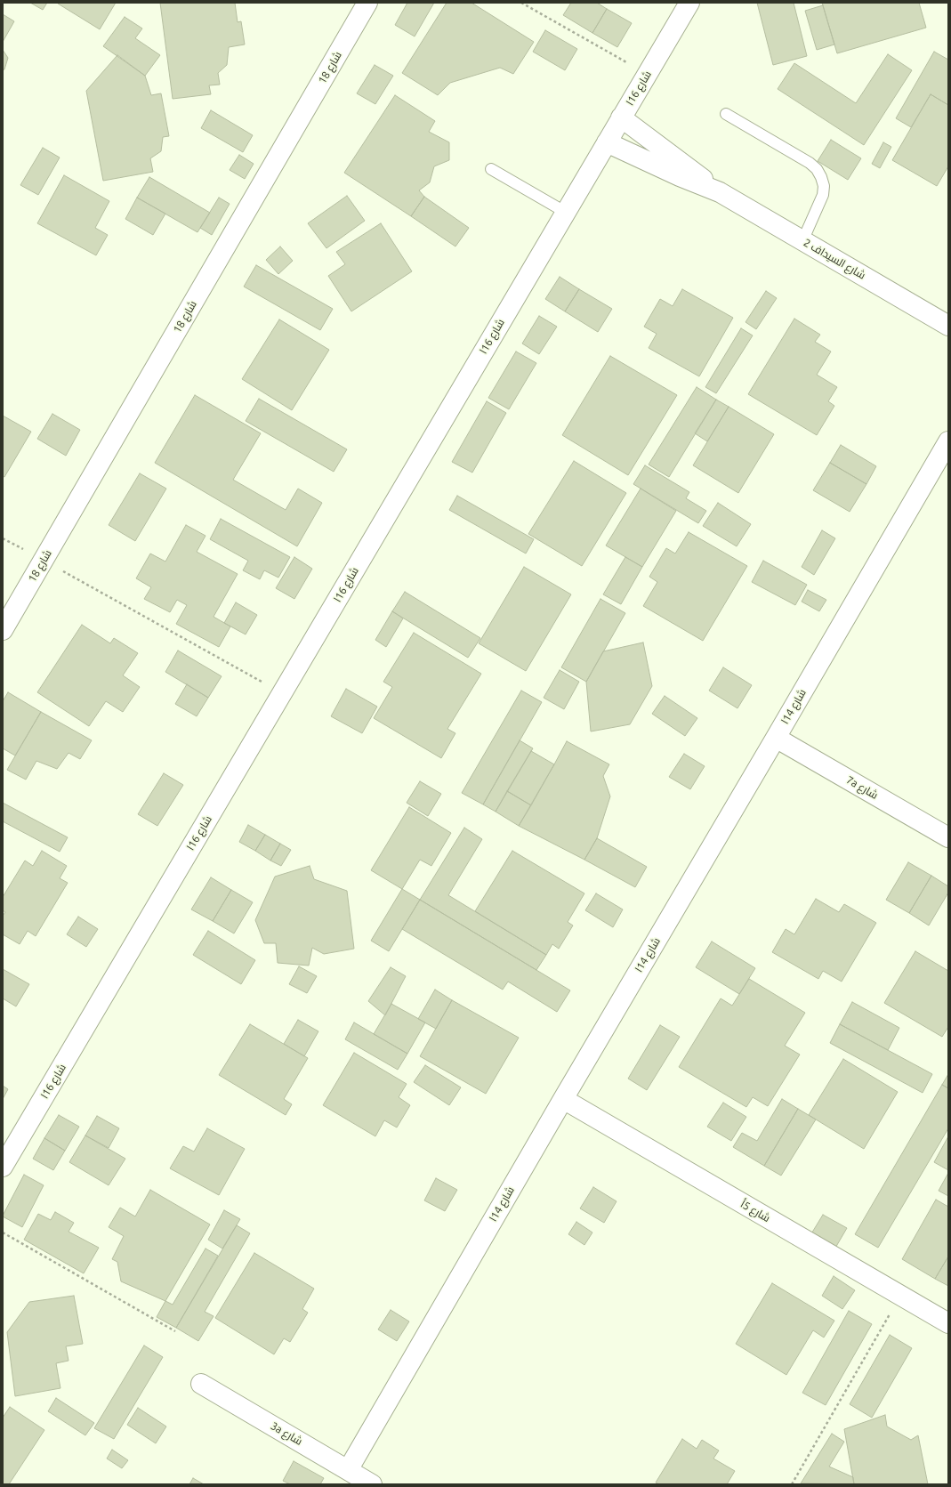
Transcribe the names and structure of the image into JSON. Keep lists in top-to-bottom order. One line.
{"streets":{"street":["شارع 18","شارع 16ا","شارع السيداف 2","شارع 14ا","7a شارع","شارع 5أ","3a شارع"]},"crossings":[["شارع 16ا","شارع السيداف 2"],["شارع 14ا","7a شارع"],["شارع 14ا","شارع 5أ"],["شارع 14ا","3a شارع"]]}
